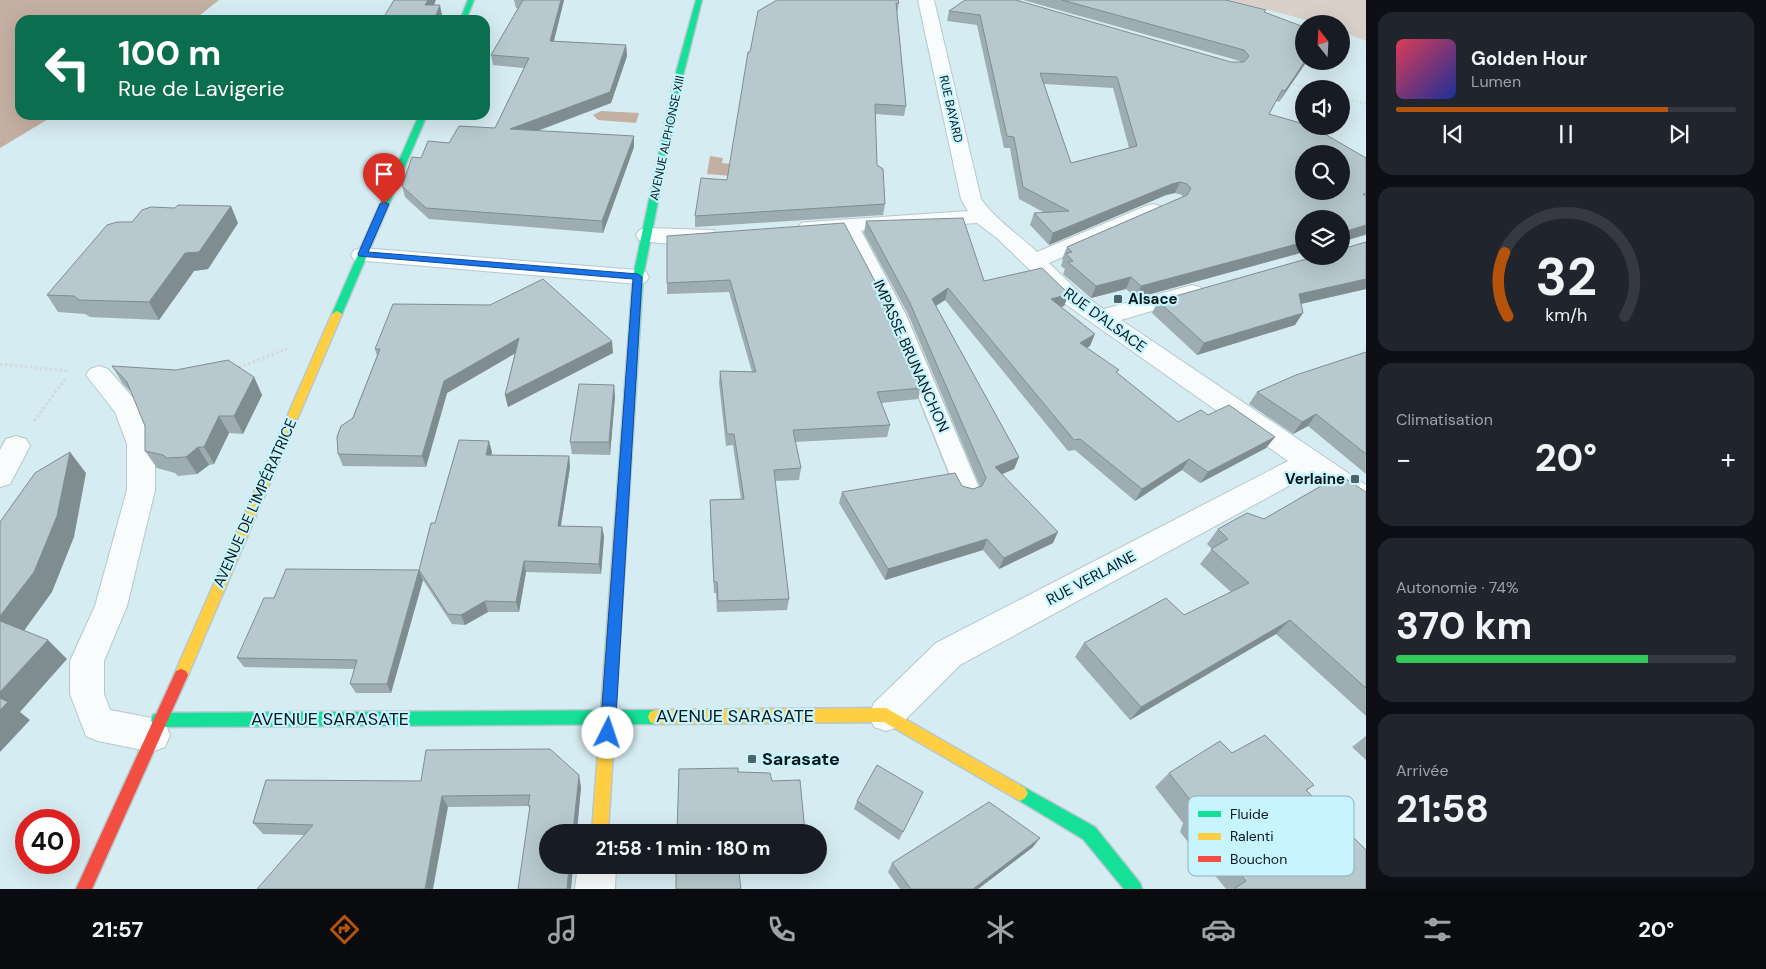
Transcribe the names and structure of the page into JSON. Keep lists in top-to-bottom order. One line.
{"streets":{"street":["RUE BAYARD","AVENUE ALPHONSE XIII","RUE D'ALSACE","AVENUE DE L'IMPÉRATRICE","RUE VERLAINE","AVENUE SARASATE"],"lane":["IMPASSE BRUNANCHON"]},"crossings":[["RUE BAYARD","RUE D'ALSACE"],["AVENUE ALPHONSE XIII","AVENUE SARASATE"],["RUE D'ALSACE","RUE VERLAINE"],["AVENUE DE L'IMPÉRATRICE","AVENUE SARASATE"],["RUE VERLAINE","AVENUE SARASATE"]],"places":{"transit":["Alsace","Verlaine","Sarasate"]},"legend":["Fluide","Ralenti","Bouchon"],"north":"top","page":{"turn":["100 m","Rue de Lavigerie"],"song":["Golden Hour","Lumen"],"tile":["Climatisation",["Autonomie · 74%","370 km"],["Arrivée","21:58"]],"heat":["−","20°","+"],"limit":"40","trip":"21:58 · 1 min · 180 m","tabs":["21:57","20°"],"gauge":["32","km/h"]}}
